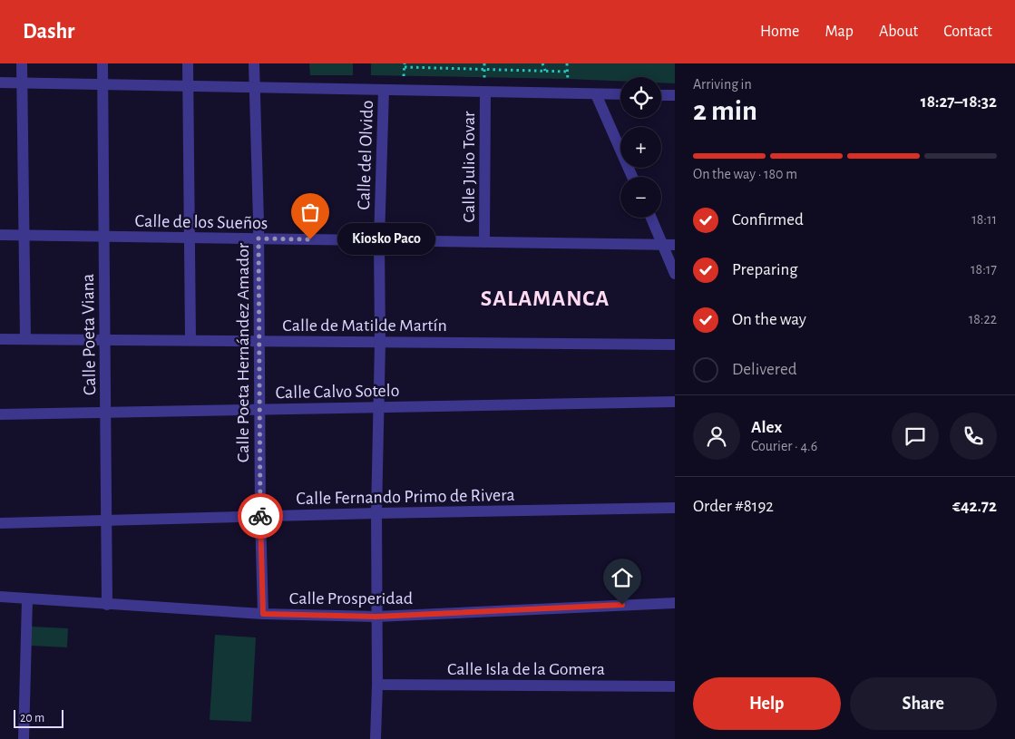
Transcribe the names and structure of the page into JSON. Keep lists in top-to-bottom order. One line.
{"streets":{"street":["Calle del Olvido","Calle Julio Tovar","Calle de los Sueños","Calle de Matilde Martín","Calle Poeta Viana","Calle Poeta Hernández Amador","Calle Calvo Sotelo","Calle Fernando Primo de Rivera","Calle Prosperidad","Calle Isla de la Gomera"]},"crossings":[["Calle del Olvido","Calle de los Sueños"],["Calle del Olvido","Calle de Matilde Martín"],["Calle del Olvido","Calle Calvo Sotelo"],["Calle del Olvido","Calle Fernando Primo de Rivera"],["Calle del Olvido","Calle Prosperidad"],["Calle del Olvido","Calle Isla de la Gomera"],["Calle Julio Tovar","Calle de los Sueños"],["Calle de los Sueños","Calle Poeta Viana"],["Calle de los Sueños","Calle Poeta Hernández Amador"],["Calle de Matilde Martín","Calle Poeta Viana"],["Calle de Matilde Martín","Calle Poeta Hernández Amador"],["Calle Poeta Viana","Calle Calvo Sotelo"],["Calle Poeta Viana","Calle Fernando Primo de Rivera"],["Calle Poeta Viana","Calle Prosperidad"],["Calle Poeta Hernández Amador","Calle Calvo Sotelo"],["Calle Poeta Hernández Amador","Calle Fernando Primo de Rivera"],["Calle Poeta Hernández Amador","Calle Prosperidad"]],"districts":["SALAMANCA"],"places":["Kiosko Paco"],"scale_bar":"20 m","page":{"header":"Dashr","nav":["Home","Map","About","Contact"],"heading":["2 min","Arriving in","18:27–18:32"],"panel":["Alex","Courier · 4.6","Order #8192","€42.72"],"map_buttons":["+","−"],"bar":"On the way · 180 m","list":[["Confirmed","18:11"],["Preparing","18:17"],["On the way","18:22"],"Delivered"],"bubble":"Kiosko Paco","buttons":["Help","Share"],"scale":"20 m"}}
